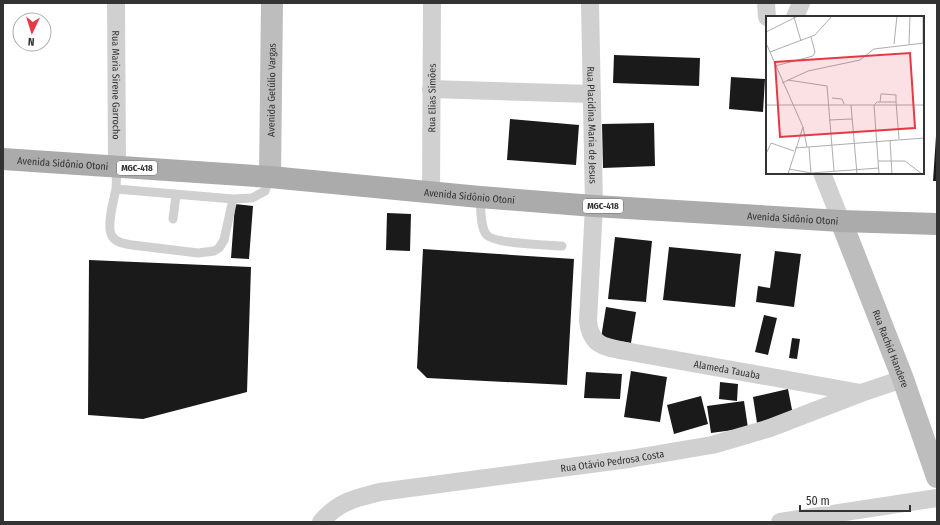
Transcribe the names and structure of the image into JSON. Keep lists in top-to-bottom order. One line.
{"streets":{"main road":["Avenida Sidônio Otoni","MGC-418"],"street":["Rua Maria Sirene Garrocho","Avenida Getúlio Vargas","Rua Elias Simões","Rua Placidina Maria de Jesus","Rua Rachid Handere","Alameda Tauaba","Rua Otávio Pedrosa Costa"]},"crossings":[["Rua Maria Sirene Garrocho","Avenida Sidônio Otoni"],["Avenida Getúlio Vargas","Avenida Sidônio Otoni"],["Rua Elias Simões","Avenida Sidônio Otoni"],["Rua Placidina Maria de Jesus","Avenida Sidônio Otoni"],["Rua Placidina Maria de Jesus","Alameda Tauaba"],["Avenida Sidônio Otoni","Rua Rachid Handere"],["Rua Rachid Handere","Rua Otávio Pedrosa Costa"],["Alameda Tauaba","Rua Otávio Pedrosa Costa"]],"scale_bar":"50 m","north":"bottom"}
